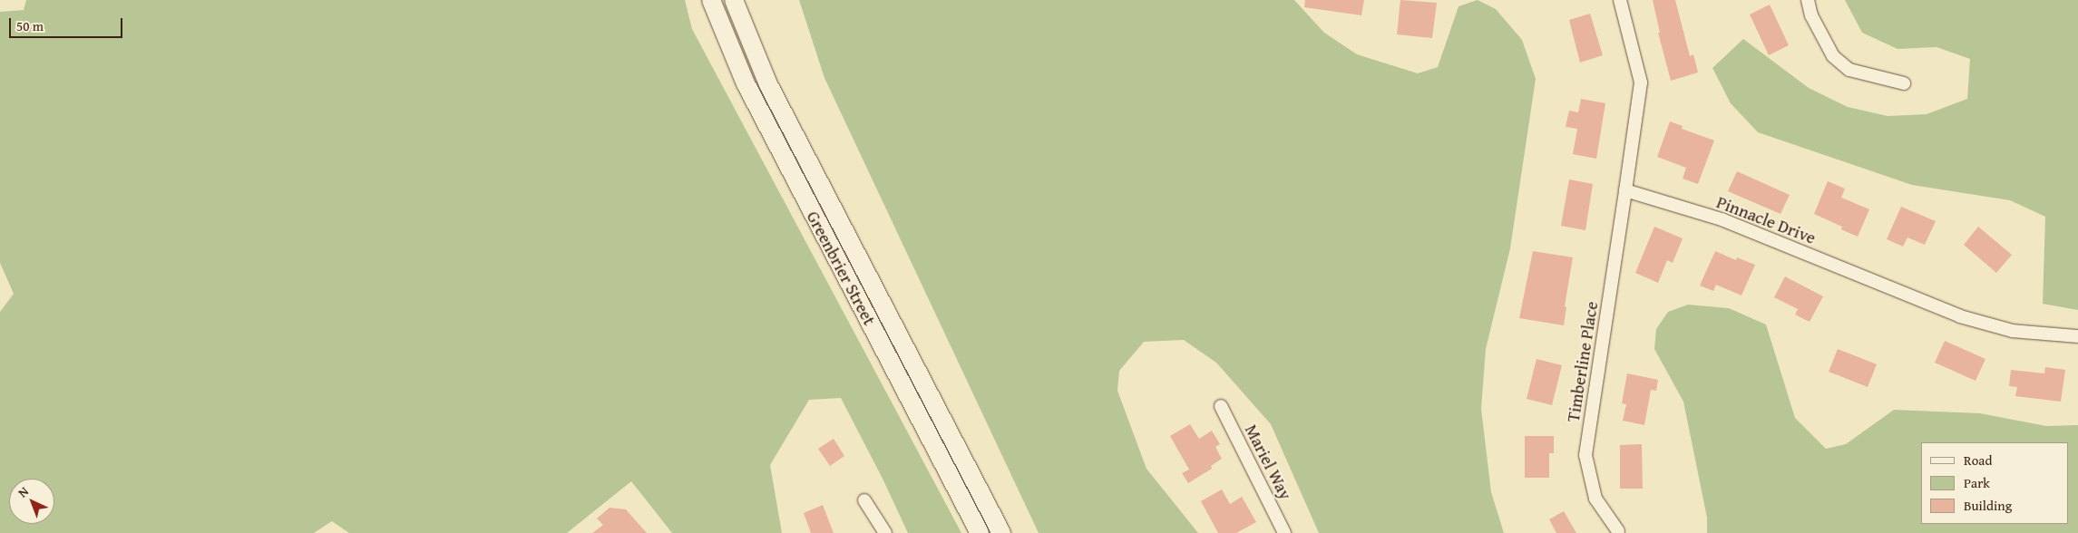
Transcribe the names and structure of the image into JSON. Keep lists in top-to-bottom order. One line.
{"streets":{"main road":["Greenbrier Street"],"street":["Pinnacle Drive","Timberline Place","Mariel Way"]},"crossings":[["Pinnacle Drive","Timberline Place"]],"legend":["Road","Park","Building"],"scale_bar":"50 m","north":"top left"}
